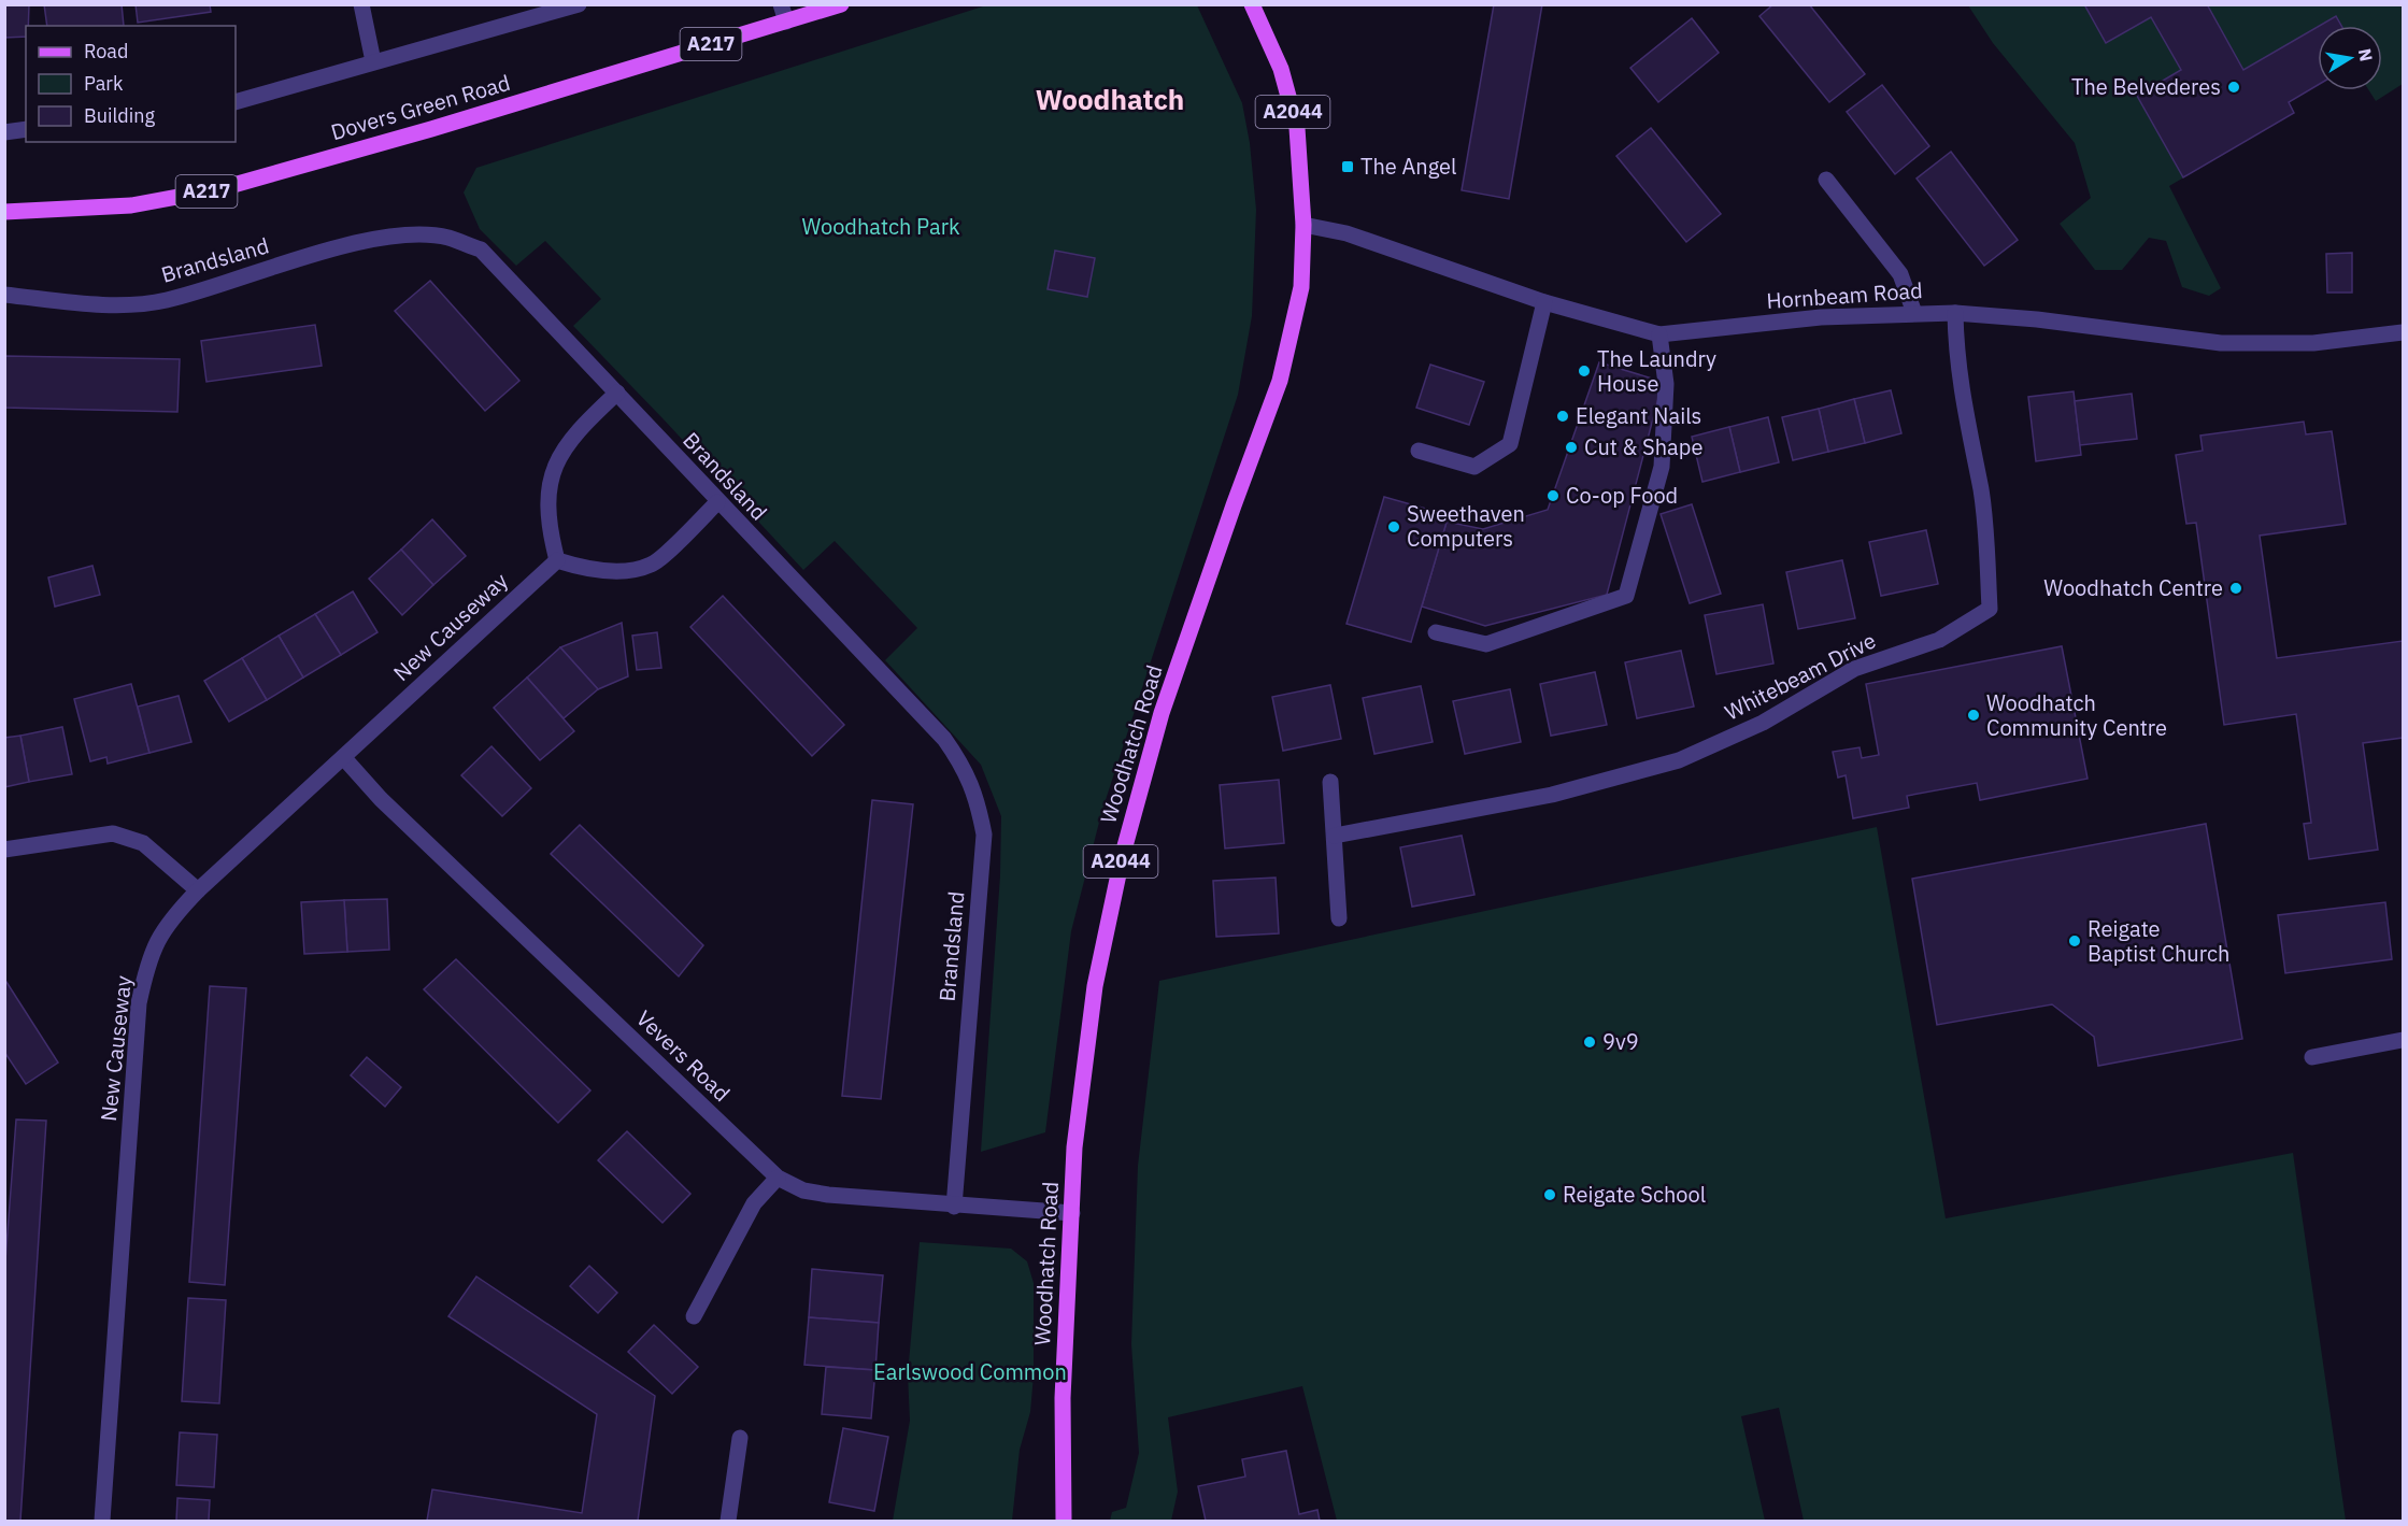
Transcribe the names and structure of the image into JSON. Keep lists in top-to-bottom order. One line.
{"streets":{"main road":["A217","Dovers Green Road","A2044","Woodhatch Road"],"street":["Brandsland","Hornbeam Road","New Causeway","Whitebeam Drive","Vevers Road"]},"crossings":[["Brandsland","Vevers Road"],["Hornbeam Road","Whitebeam Drive"],["Hornbeam Road","Woodhatch Road"],["New Causeway","Vevers Road"],["Woodhatch Road","Vevers Road"]],"districts":["Woodhatch"],"parks":["Woodhatch Park","Earlswood Common"],"places":{"other":["The Belvederes","The Laundry House","Elegant Nails","Cut & Shape","Co-op Food","Sweethaven Computers","Woodhatch Centre","Woodhatch Community Centre","Reigate Baptist Church","9v9","Reigate School"],"transit":["The Angel"]},"legend":["Road","Park","Building"],"north":"right"}
